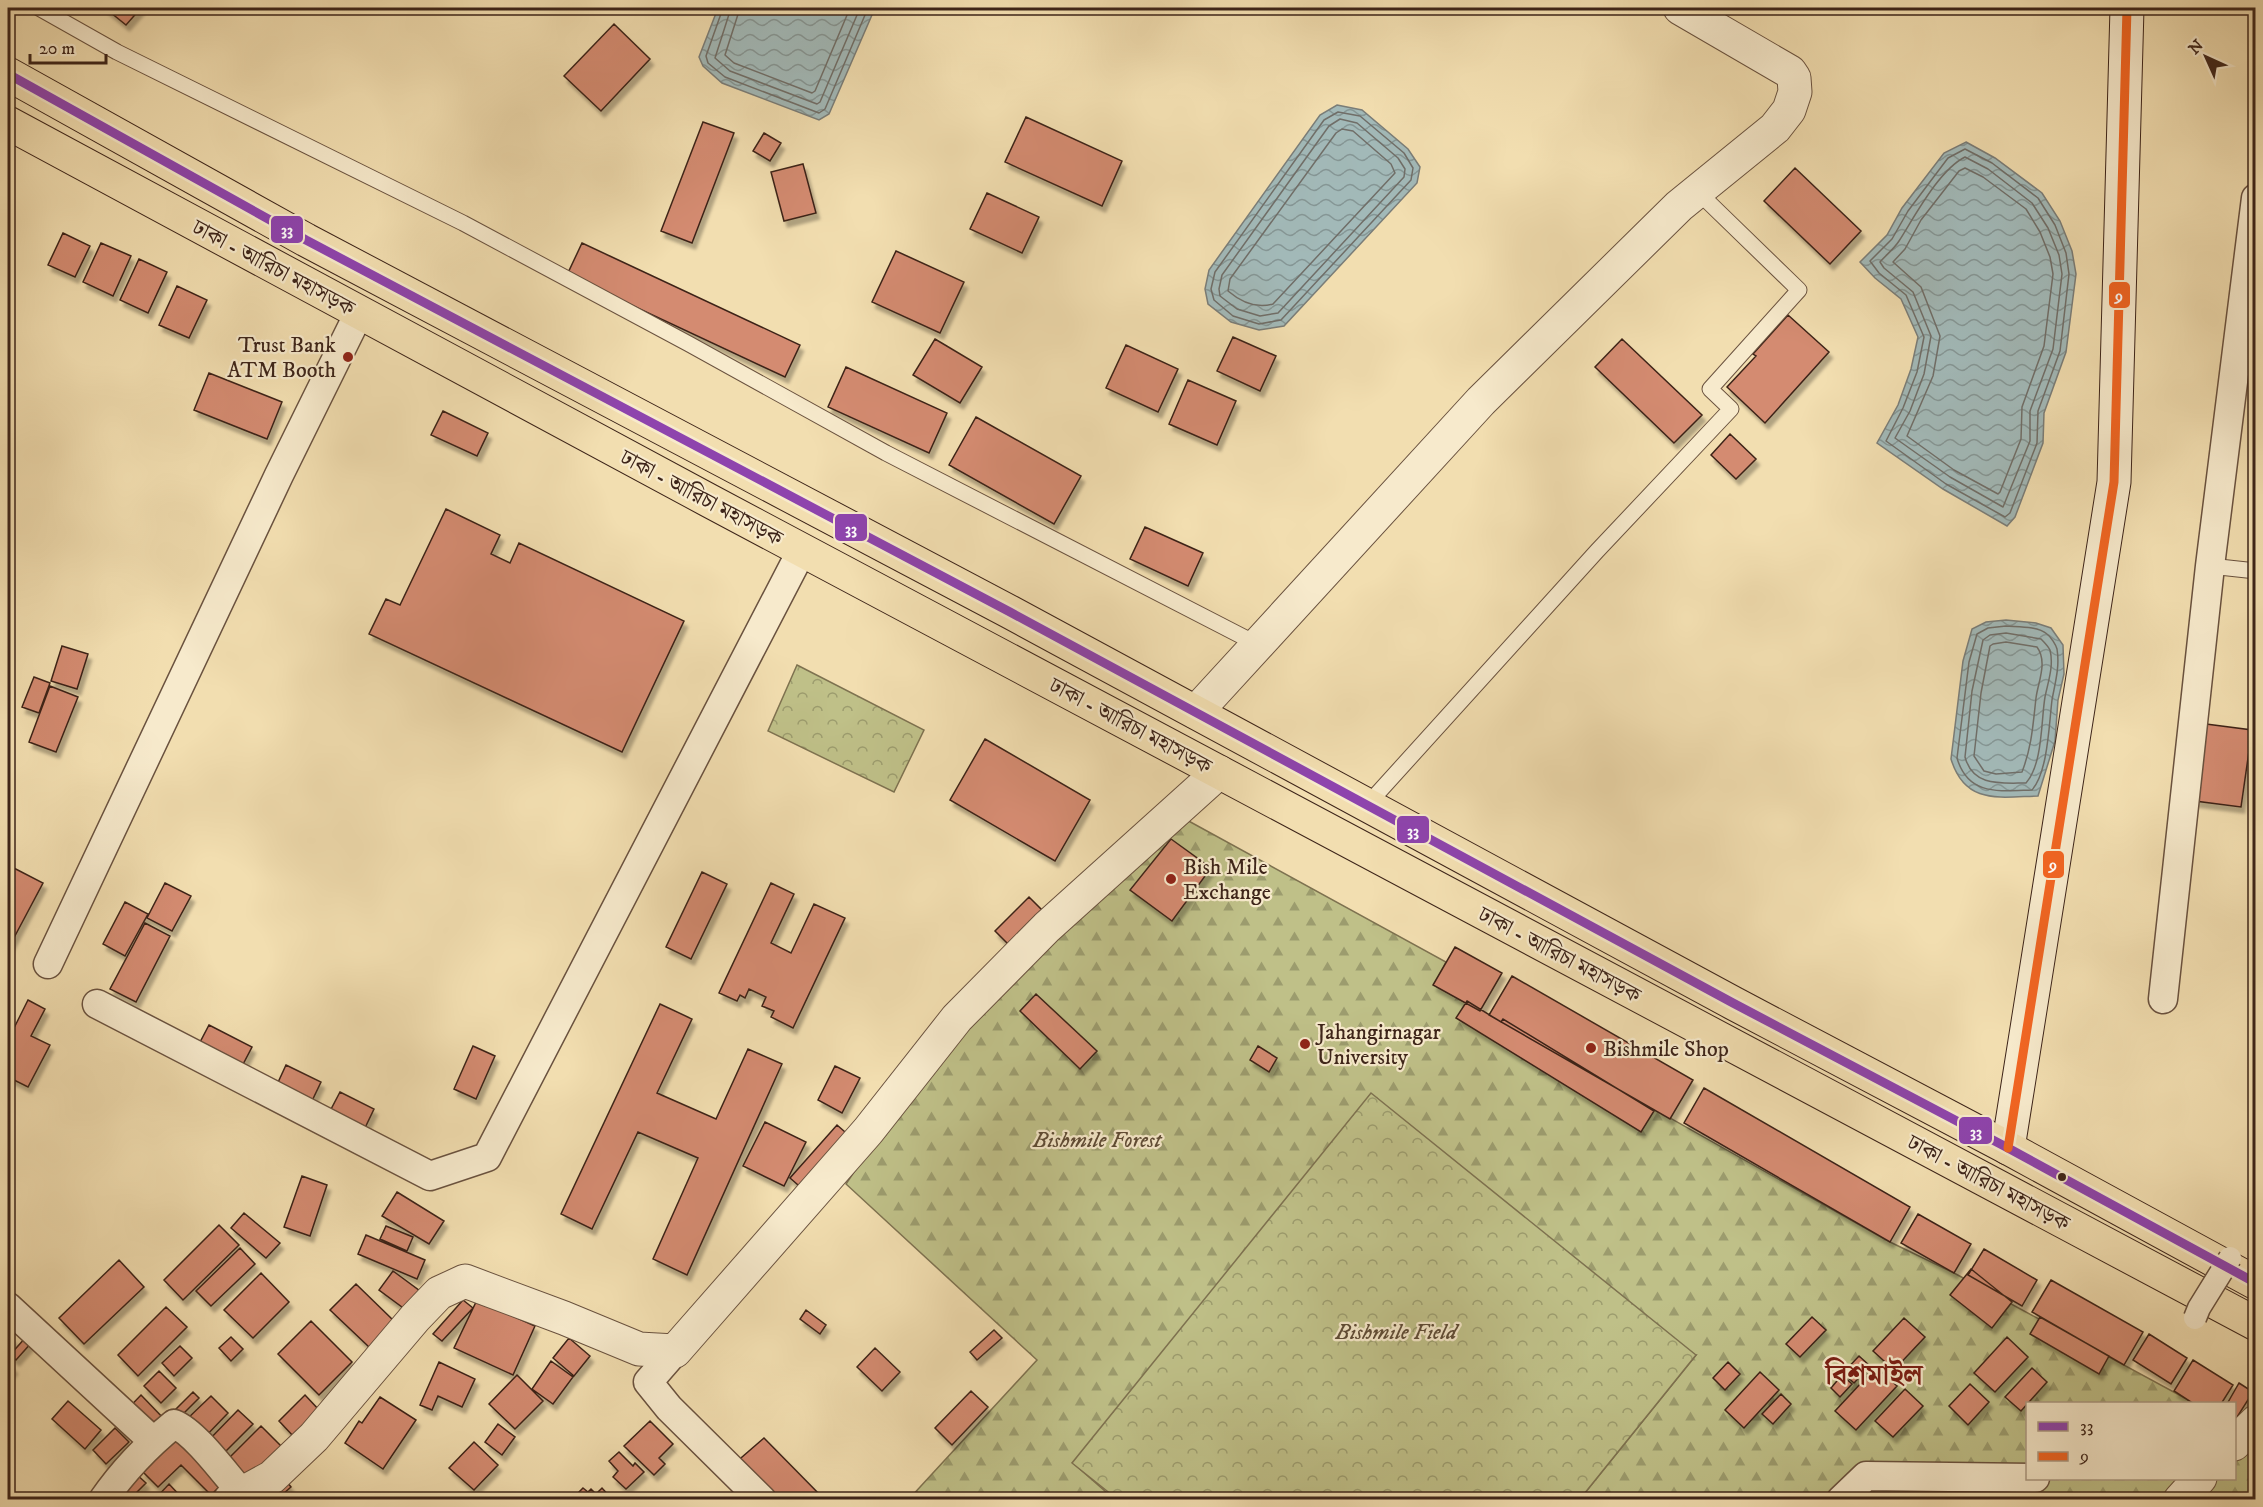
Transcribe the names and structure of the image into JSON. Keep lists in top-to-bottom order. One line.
{"streets":{"highway":["ঢাকা - আরিচা মহাসড়ক"]},"districts":["বিশমাইল"],"parks":["Bishmile Forest","Bishmile Field"],"places":["Trust Bank ATM Booth","Bish Mile Exchange","Jahangirnagar University","Bishmile Shop"],"lines":["transit line 9","transit line 33"],"legend":["33","9"],"scale_bar":"20 m","north":"top left"}
